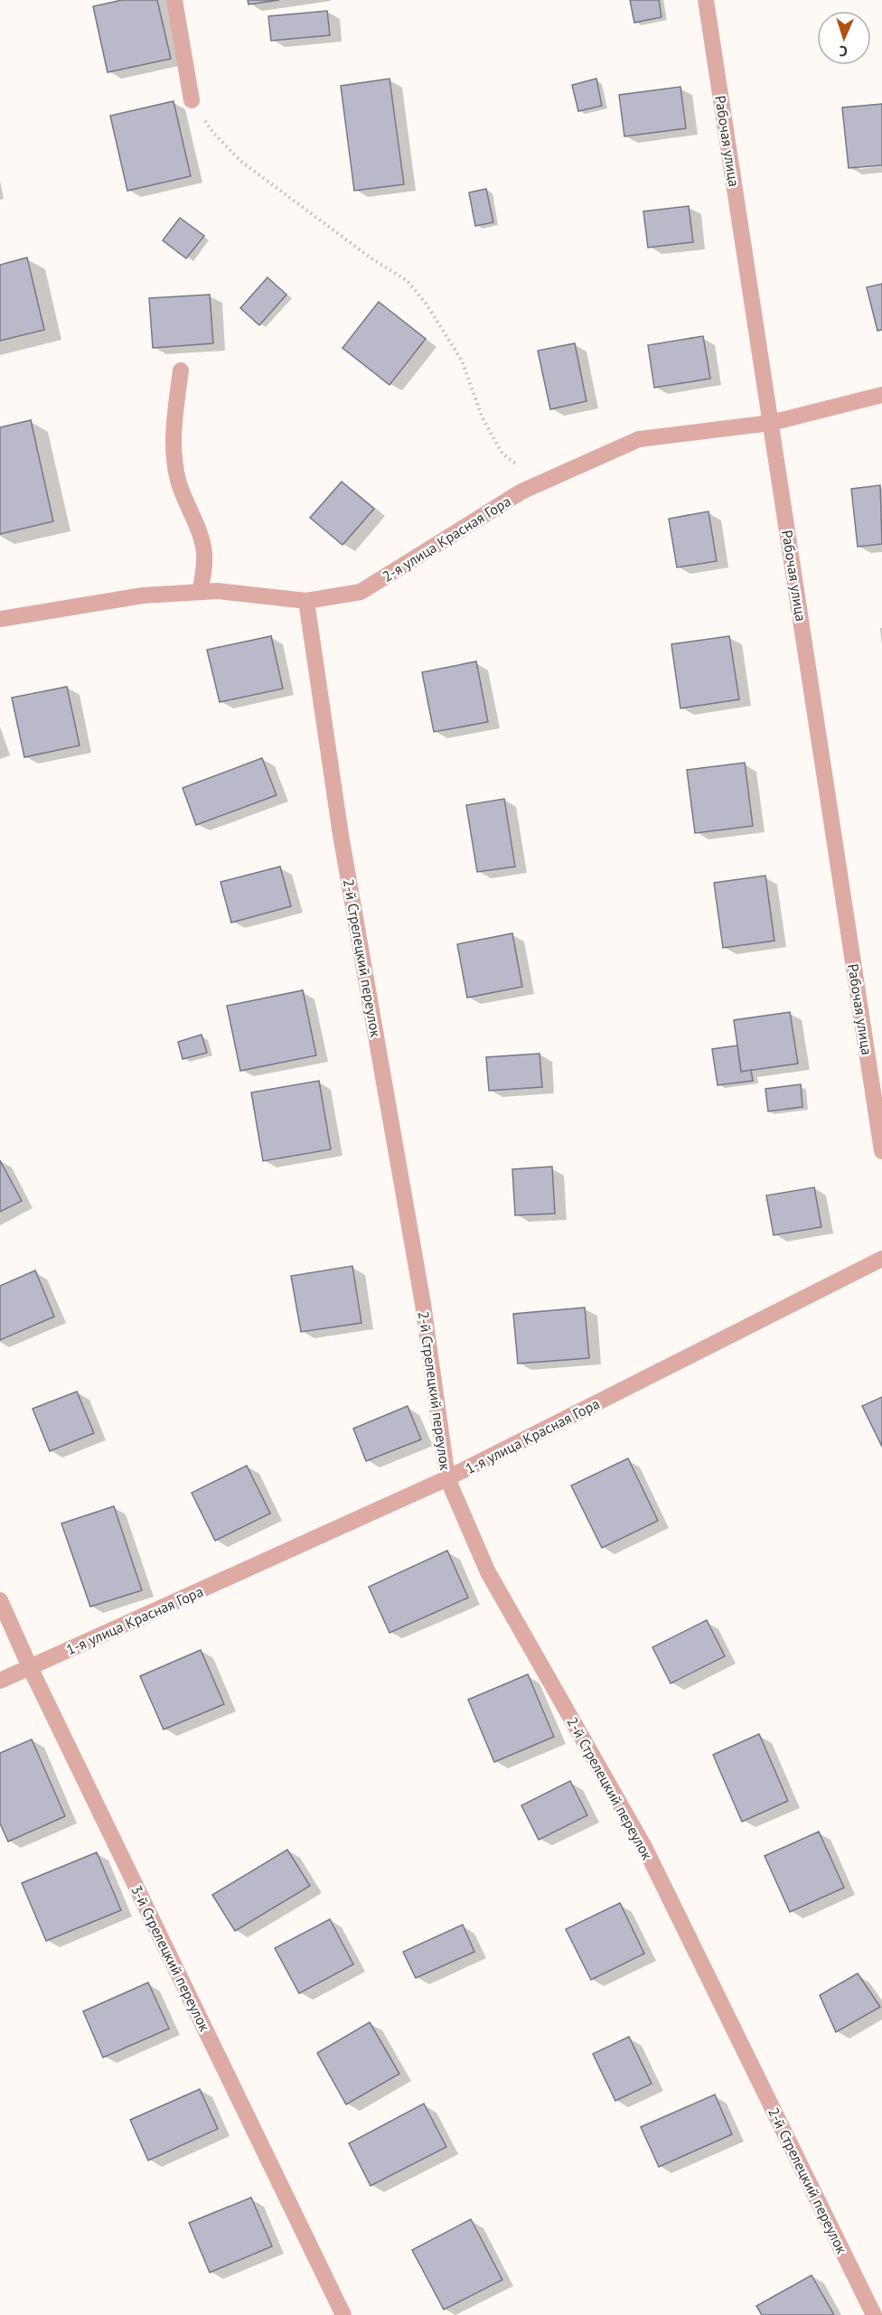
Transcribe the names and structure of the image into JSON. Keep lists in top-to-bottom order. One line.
{"streets":{"street":["Рабочая улица","2-я улица Красная Гора","2-й Стрелецкий переулок","1-я улица Красная Гора","3-й Стрелецкий переулок"]},"crossings":[["Рабочая улица","2-я улица Красная Гора"],["2-я улица Красная Гора","2-й Стрелецкий переулок"],["2-й Стрелецкий переулок","1-я улица Красная Гора"],["1-я улица Красная Гора","3-й Стрелецкий переулок"]],"north":"bottom"}
